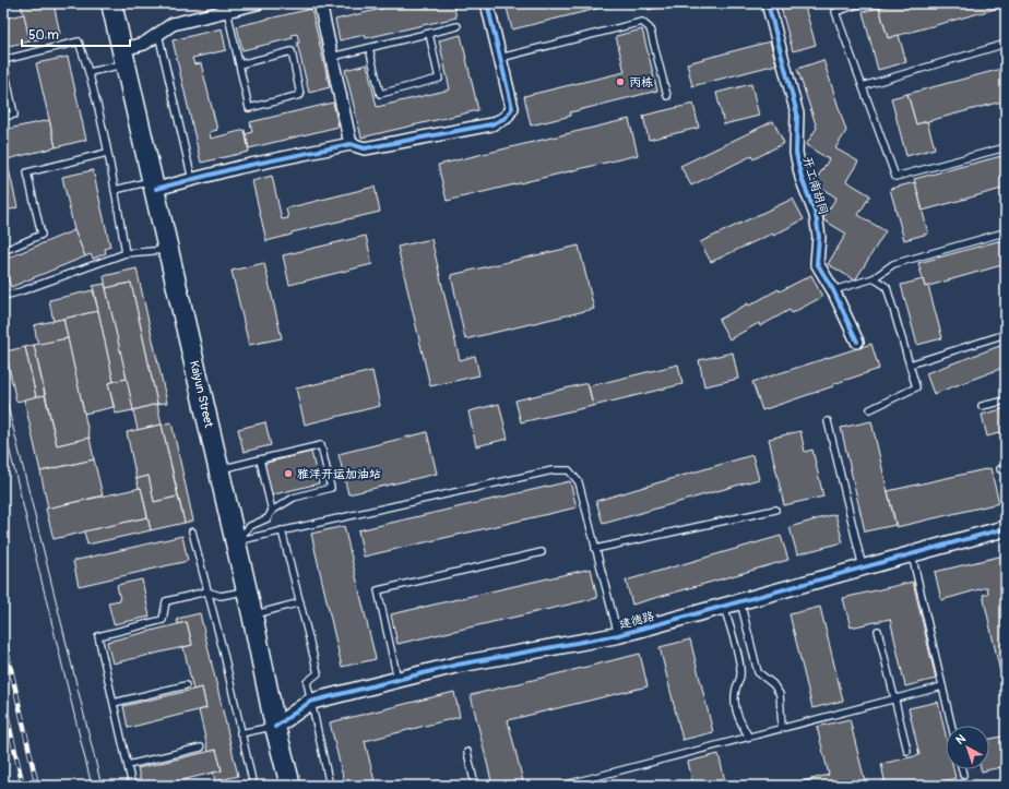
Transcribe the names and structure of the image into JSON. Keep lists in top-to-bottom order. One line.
{"streets":{"main road":["Kaiyun Street"],"street":["开工南胡同","建德路"]},"crossings":[["Kaiyun Street","建德路"]],"places":["丙栋","雅洋开运加油站"],"scale_bar":"50 m","north":"top left"}
